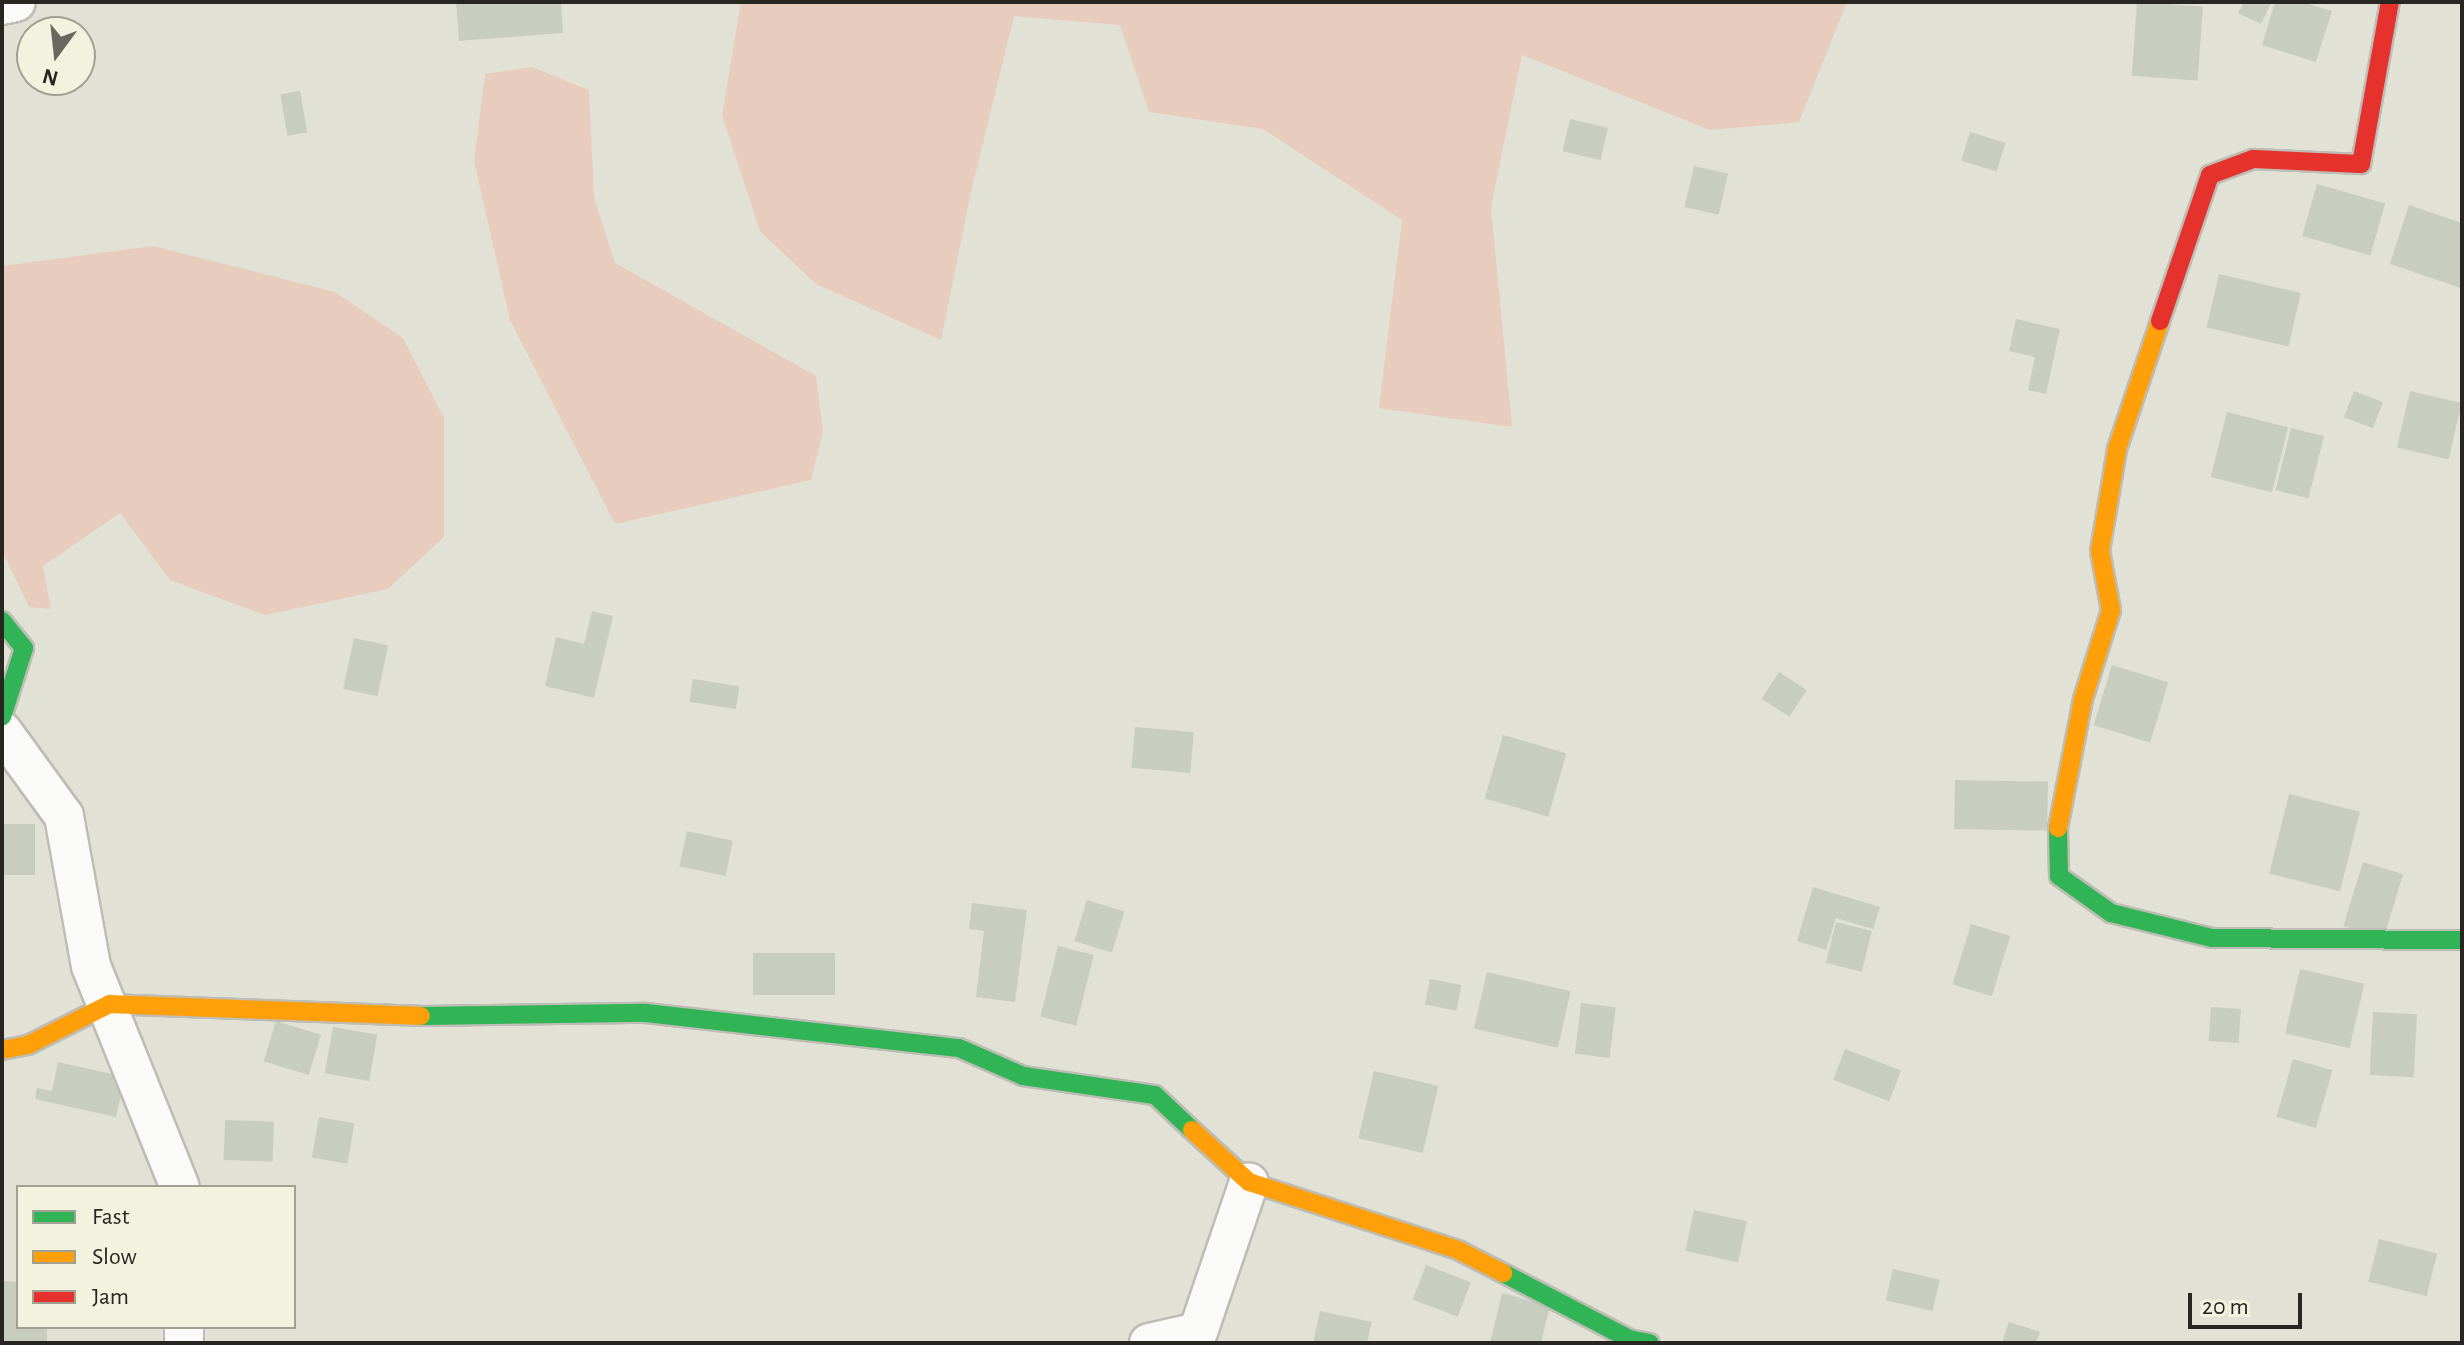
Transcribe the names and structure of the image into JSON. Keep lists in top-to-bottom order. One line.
{"legend":["Fast","Slow","Jam"],"scale_bar":"20 m","north":"bottom"}
